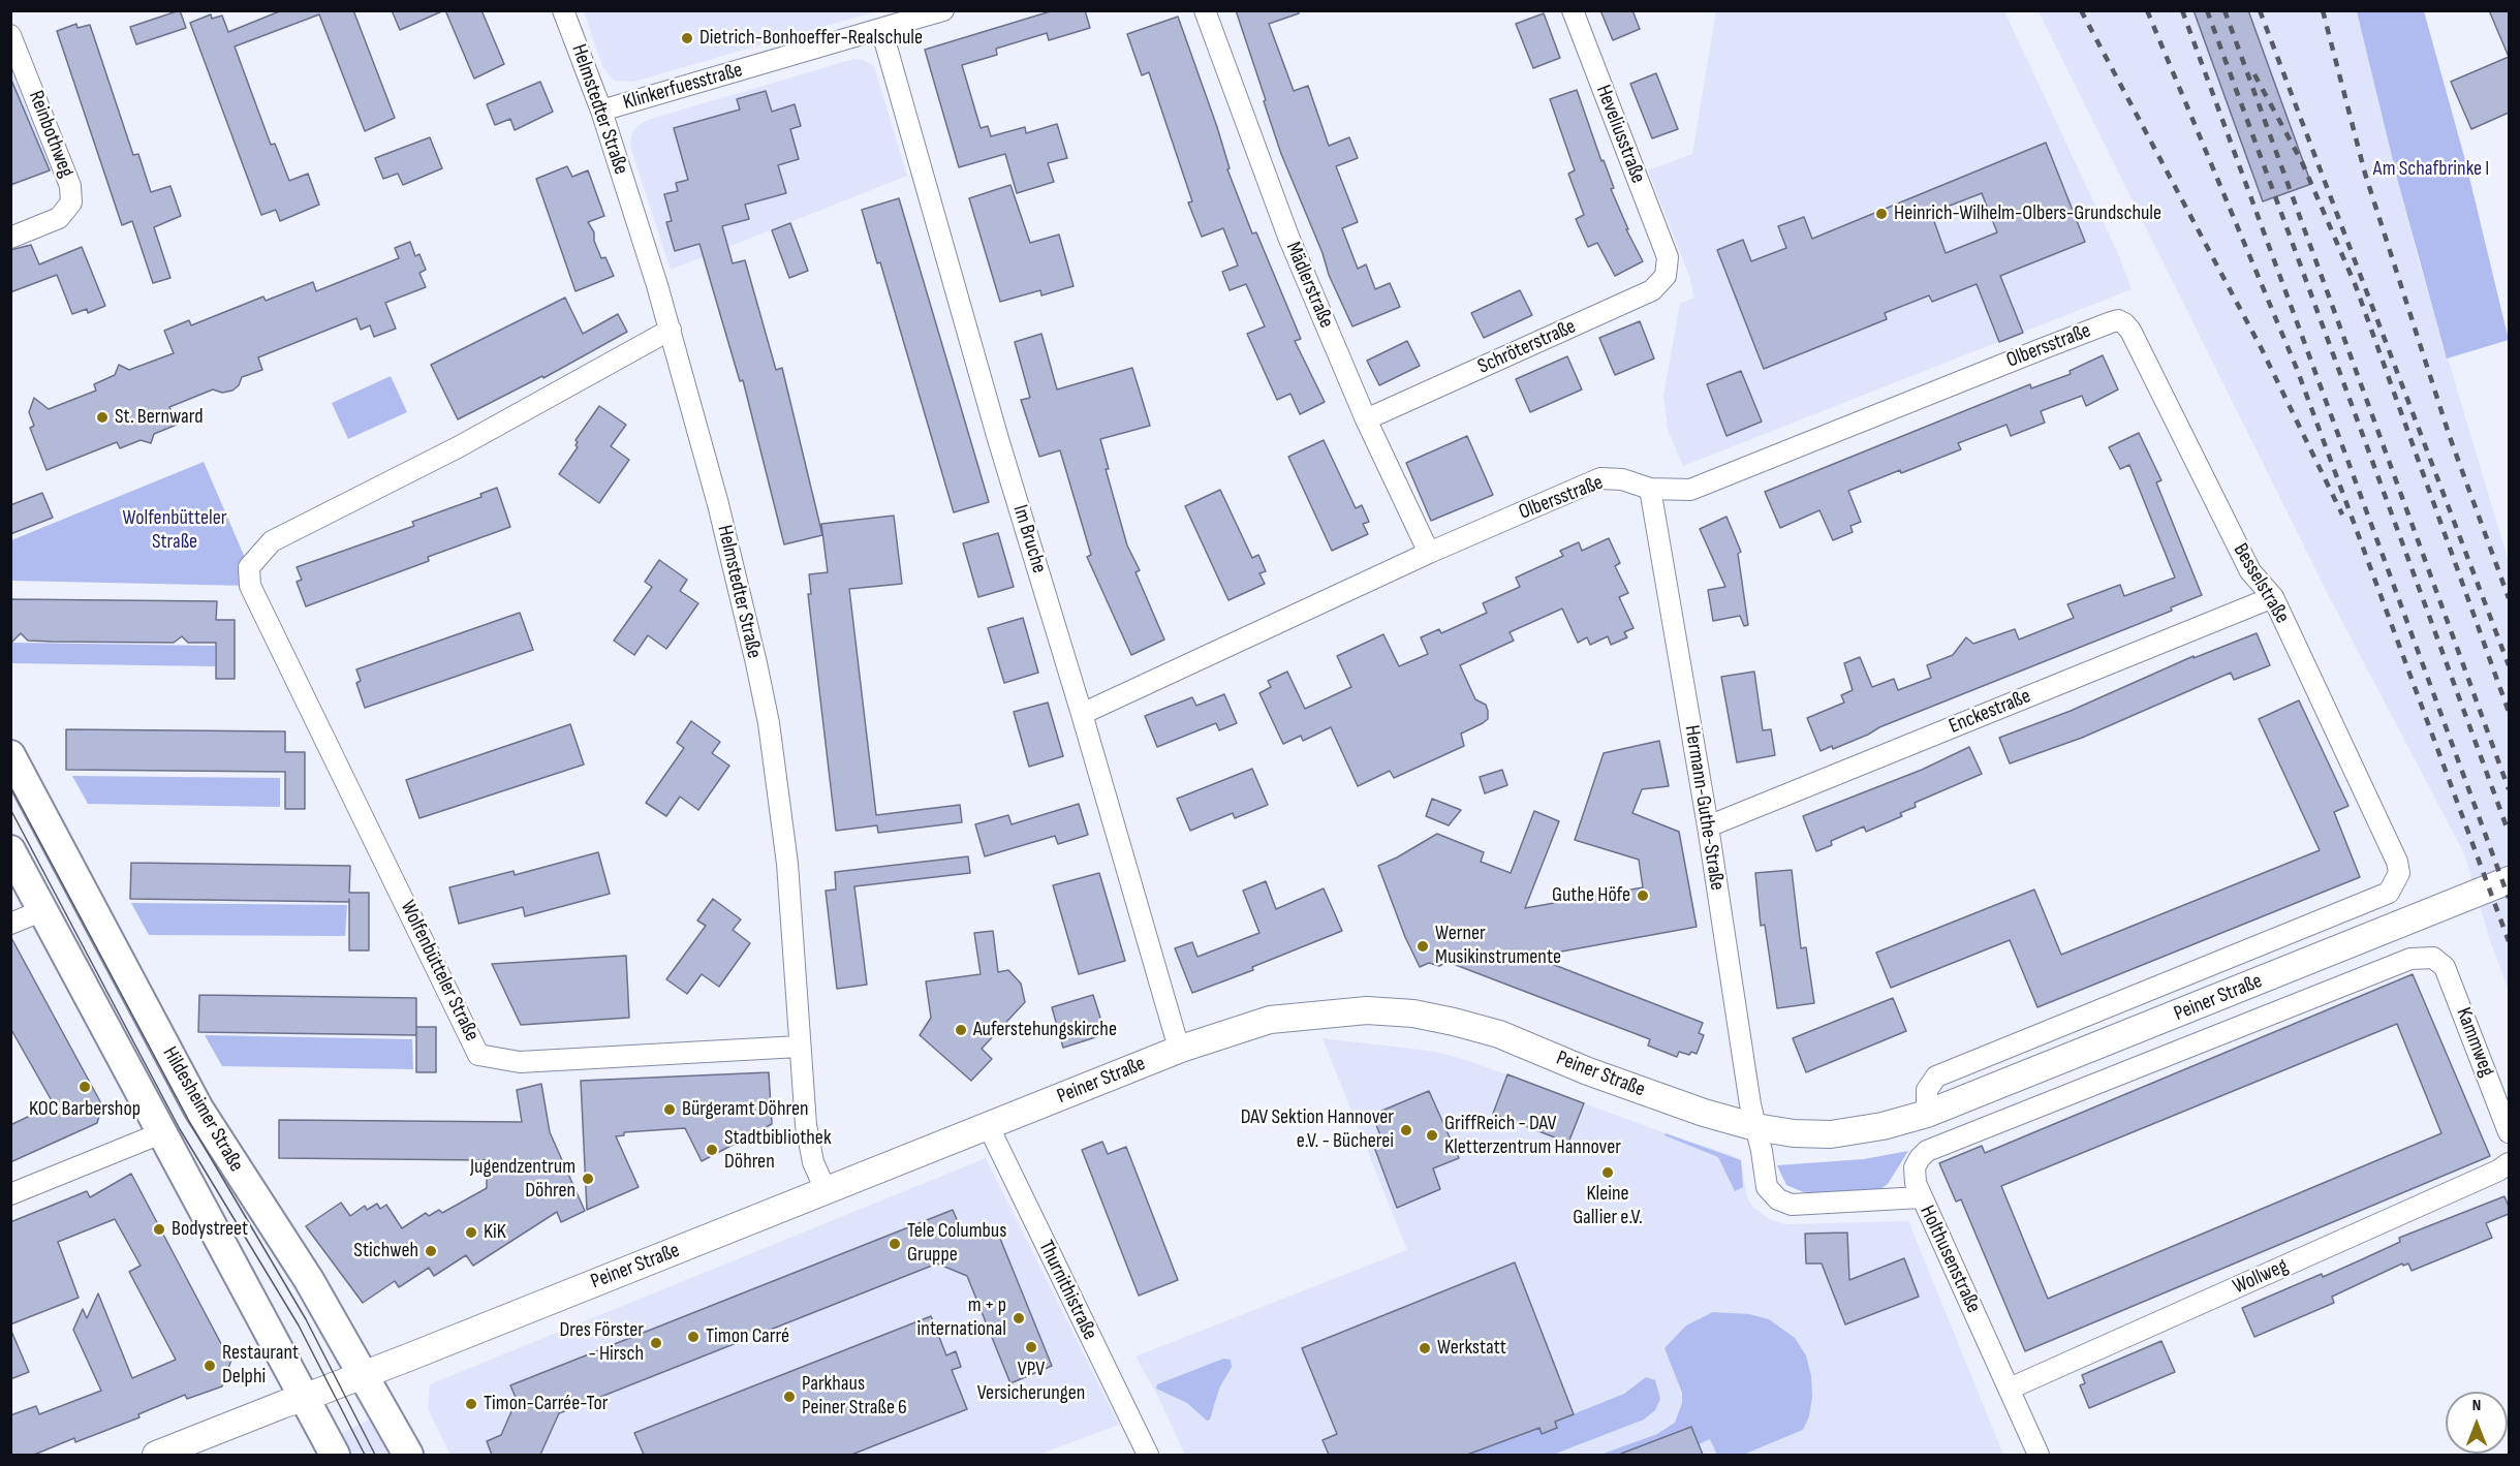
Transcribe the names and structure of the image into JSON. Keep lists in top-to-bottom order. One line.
{"streets":{"main road":["Hildesheimer Straße"],"street":["Klinkerfuesstraße","Helmstedter Straße","Reinbothweg","Heveliusstraße","Mädlerstraße","Olbersstraße","Schröterstraße","Im Bruche","Besselstraße","Enckestraße","Hermann-Guthe-Straße","Wolfenbütteler Straße","Peiner Straße","Kammweg","Holthusenstraße","Wollweg","Thurnithistraße"]},"crossings":[["Klinkerfuesstraße","Helmstedter Straße"],["Klinkerfuesstraße","Im Bruche"],["Helmstedter Straße","Wolfenbütteler Straße"],["Helmstedter Straße","Peiner Straße"],["Heveliusstraße","Schröterstraße"],["Mädlerstraße","Olbersstraße"],["Mädlerstraße","Schröterstraße"],["Olbersstraße","Im Bruche"],["Olbersstraße","Besselstraße"],["Olbersstraße","Hermann-Guthe-Straße"],["Im Bruche","Peiner Straße"],["Besselstraße","Enckestraße"],["Besselstraße","Peiner Straße"],["Enckestraße","Hermann-Guthe-Straße"],["Hermann-Guthe-Straße","Peiner Straße"],["Hermann-Guthe-Straße","Holthusenstraße"],["Peiner Straße","Kammweg"],["Peiner Straße","Hildesheimer Straße"],["Peiner Straße","Holthusenstraße"],["Peiner Straße","Thurnithistraße"],["Holthusenstraße","Wollweg"]],"parks":["Am Schafbrinke I","Wolfenbütteler Straße"],"places":["Dietrich-Bonhoeffer-Realschule","Heinrich-Wilhelm-Olbers-Grundschule","St. Bernward","Guthe Höfe","Werner Musikinstrumente","Auferstehungskirche","KOC Barbershop","Bürgeramt Döhren","DAV Sektion Hannover e.V. - Bücherei","GriffReich - DAV Kletterzentrum Hannover","Stadtbibliothek Döhren","Kleine Gallier e.V.","Jugendzentrum Döhren","Bodystreet","KiK","Tele Columbus Gruppe","Stichweh","m + p international","Timon Carré","Dres Förster - Hirsch","VPV Versicherungen","Werkstatt","Restaurant Delphi","Parkhaus Peiner Straße 6","Timon-Carrée-Tor"],"north":"top"}
